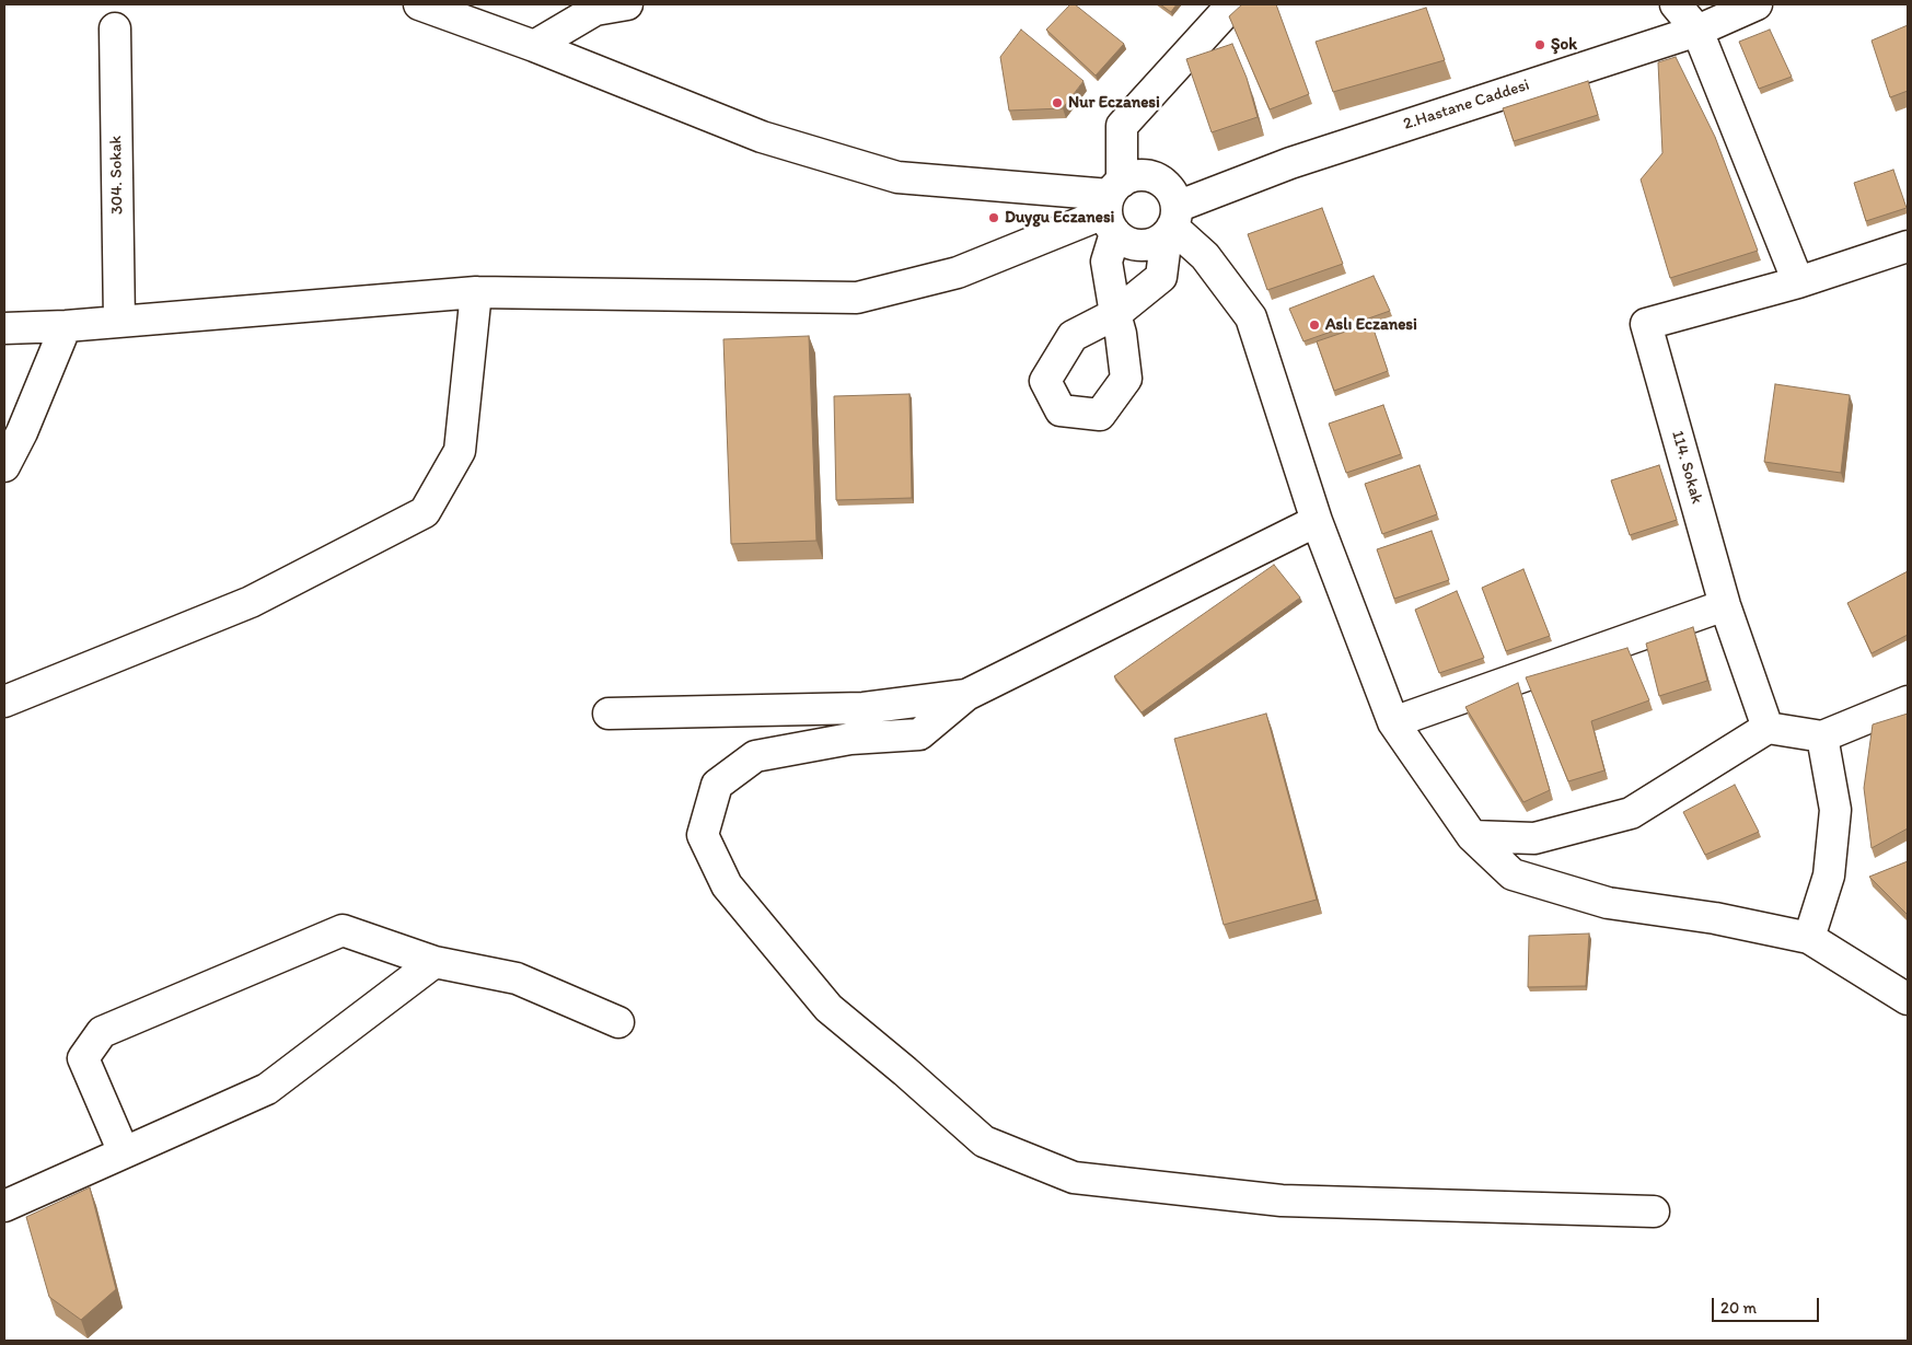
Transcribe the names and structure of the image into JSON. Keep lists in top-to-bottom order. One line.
{"streets":{"street":["2.Hastane Caddesi","304. Sokak","114. Sokak"]},"places":["Şok","Nur Eczanesi","Duygu Eczanesi","Aslı Eczanesi"],"scale_bar":"20 m"}
